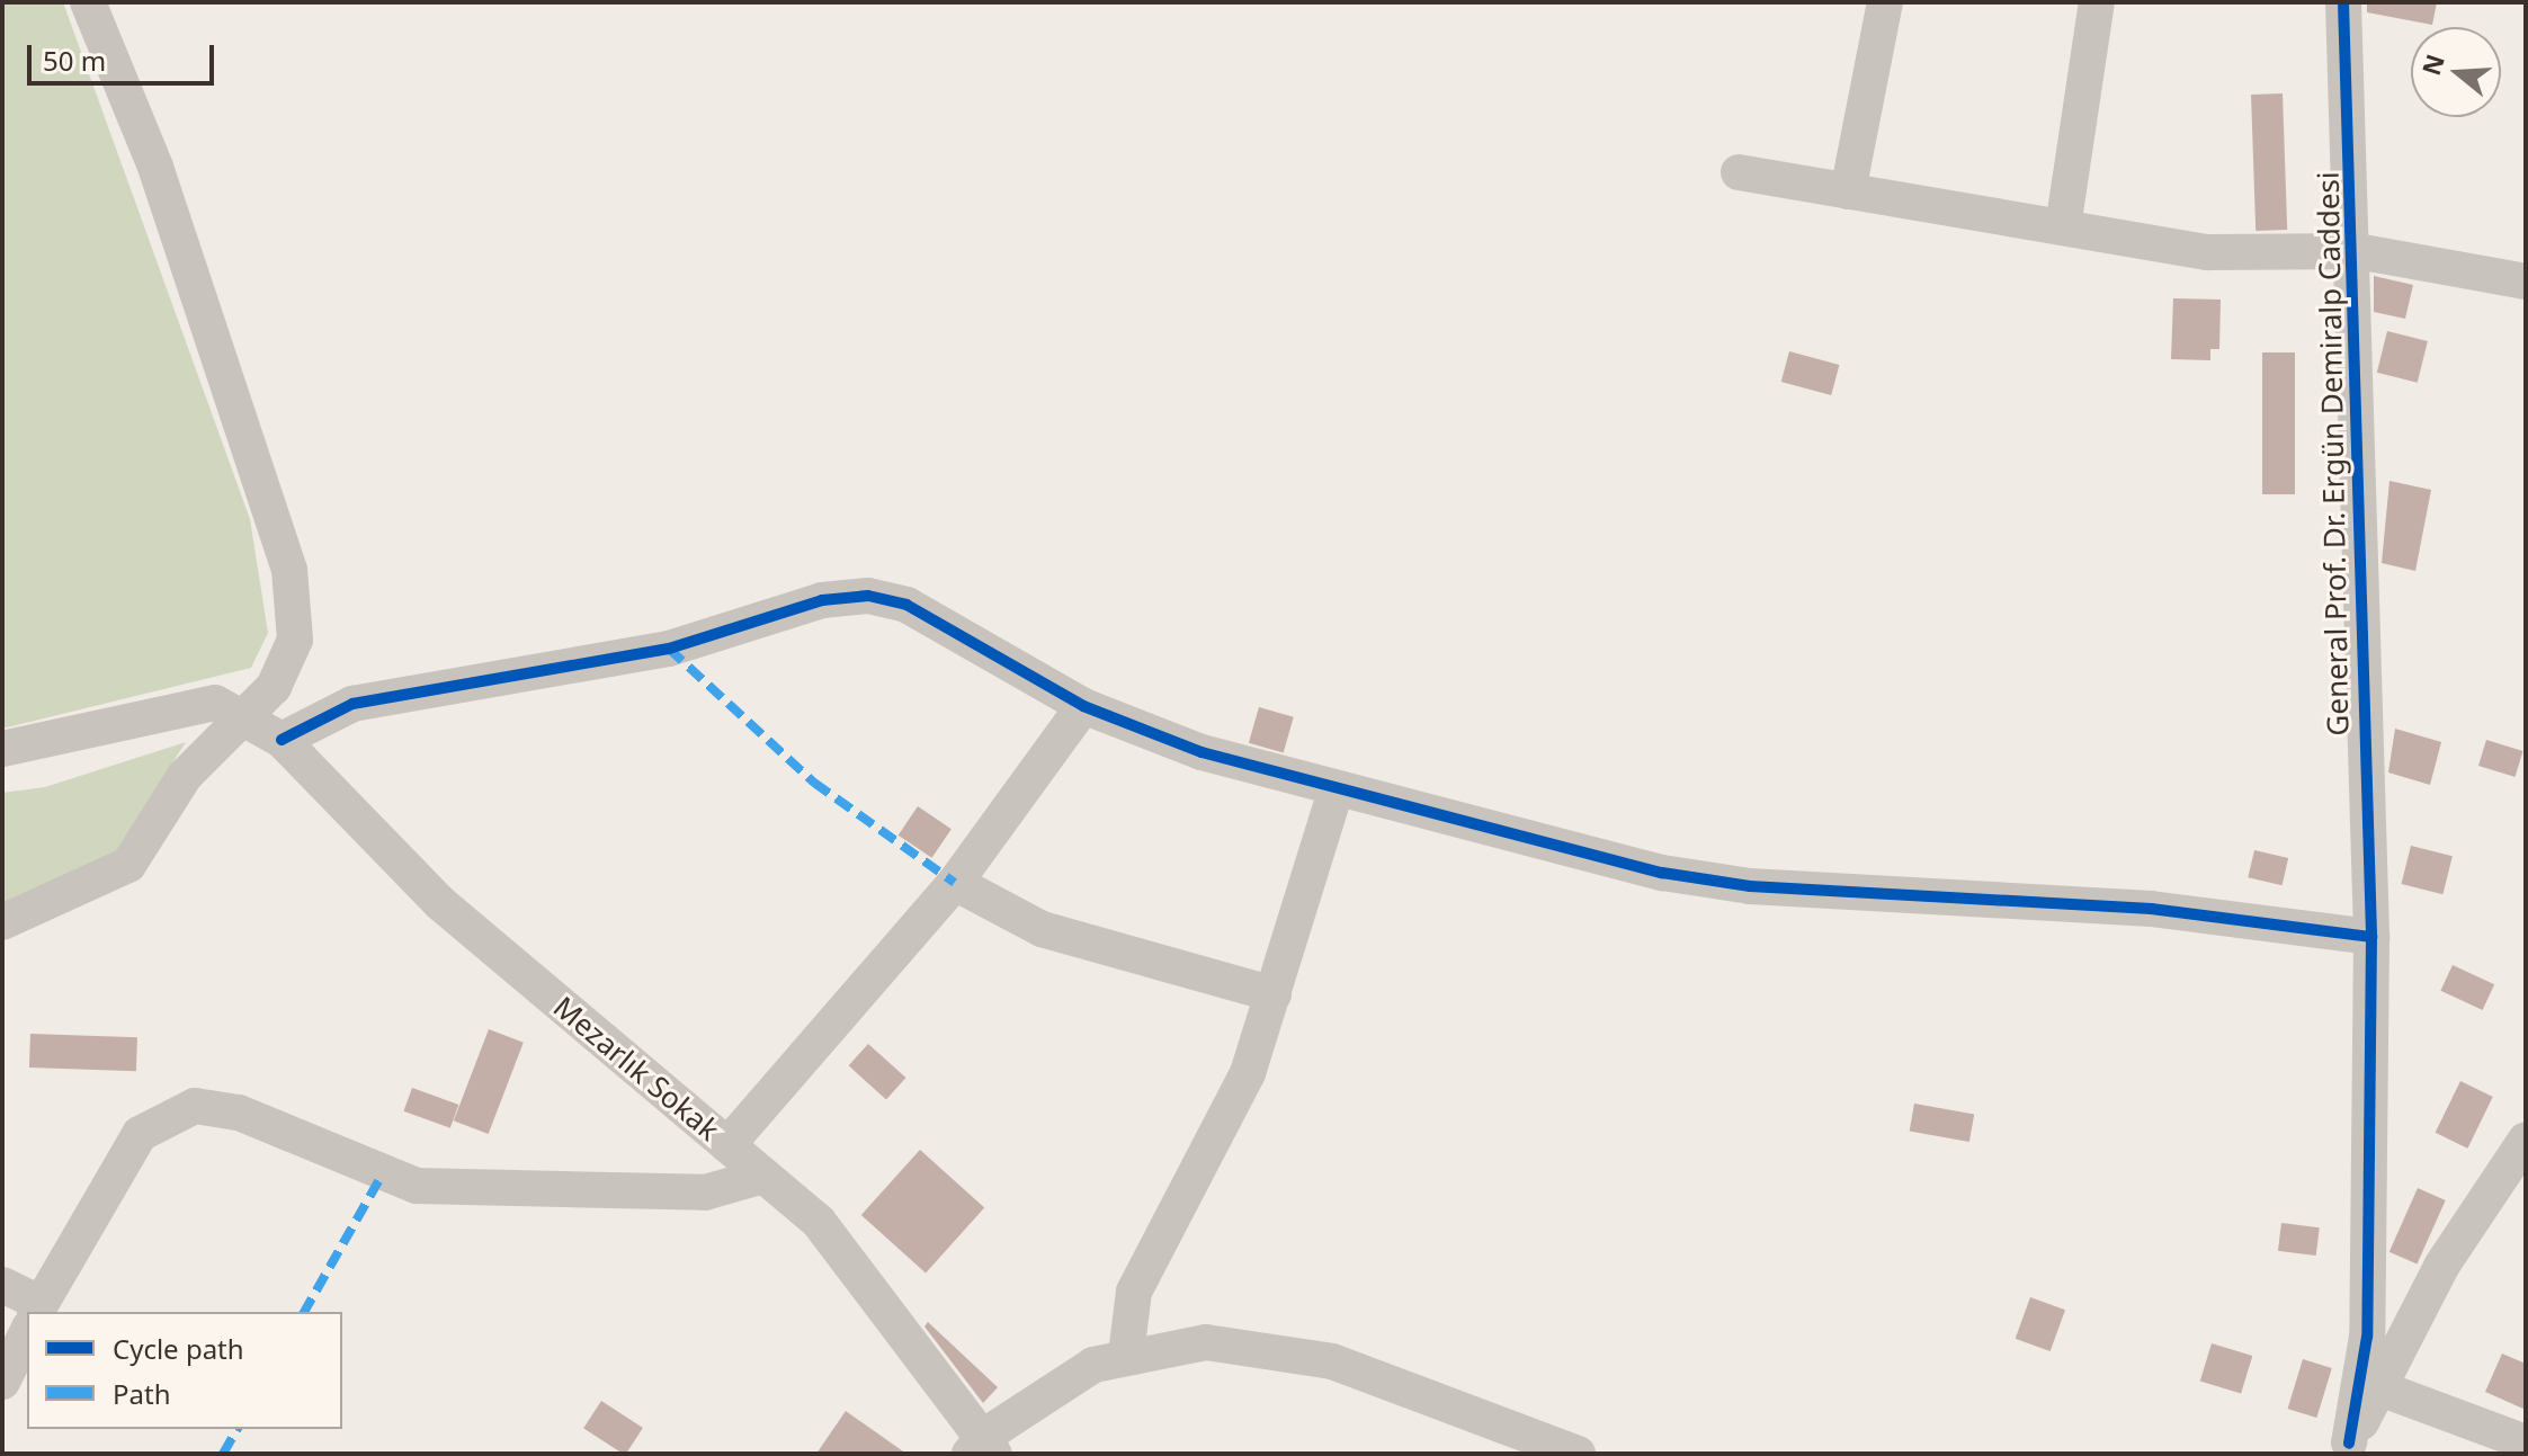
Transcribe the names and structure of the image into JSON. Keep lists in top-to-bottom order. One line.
{"streets":{"street":["General Prof. Dr. Ergün Demiralp Caddesi","Mezarlık Sokak"]},"legend":["Cycle path","Path"],"scale_bar":"50 m","north":"left"}
